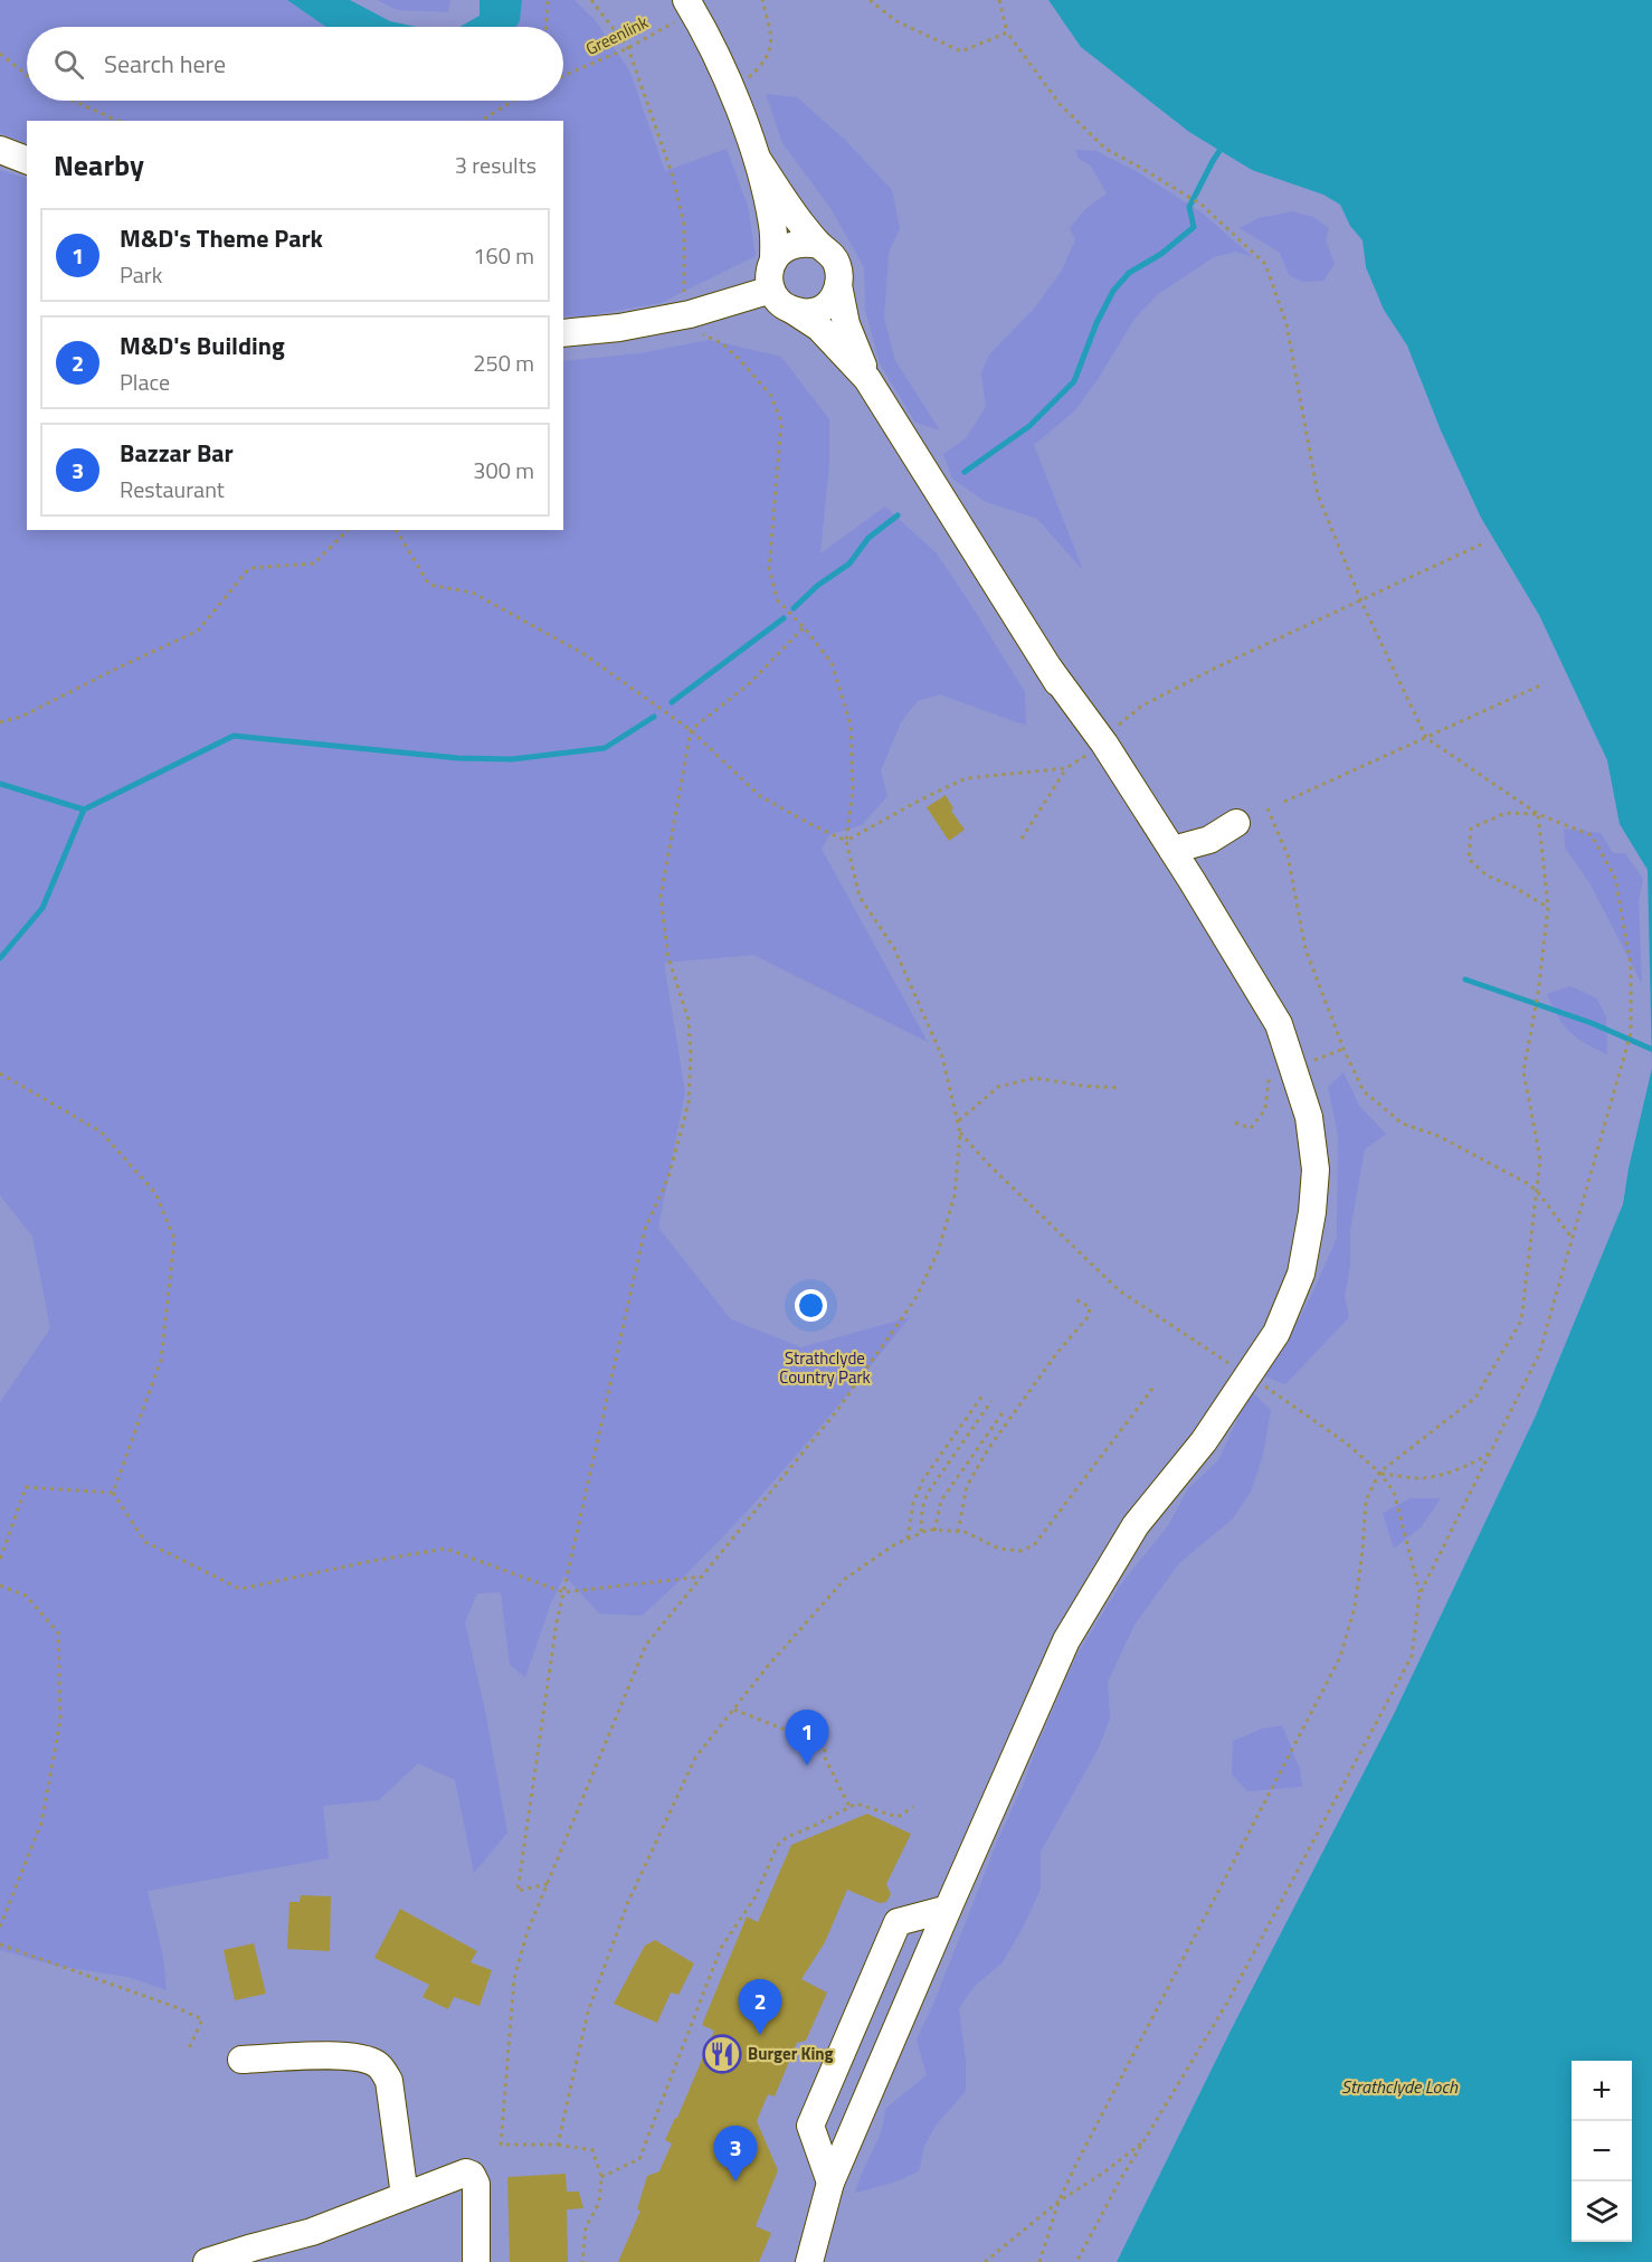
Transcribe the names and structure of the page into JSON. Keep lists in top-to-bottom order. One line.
{"streets":{"path":["Greenlink"]},"water":["Strathclyde Loch"],"parks":["Strathclyde Country Park"],"places":{"restaurant":["Burger King"]},"page":{"search":"Search here","heading":["Nearby","3 results"],"list":[{"mark":"1","name":"M&D's Theme Park","note":"Park","value":"160 m"},{"mark":"2","name":"M&D's Building","note":"Place","value":"250 m"},{"mark":"3","name":"Bazzar Bar","note":"Restaurant","value":"300 m"}],"pins":["1","2","3"],"map_buttons":["+","−"]}}
